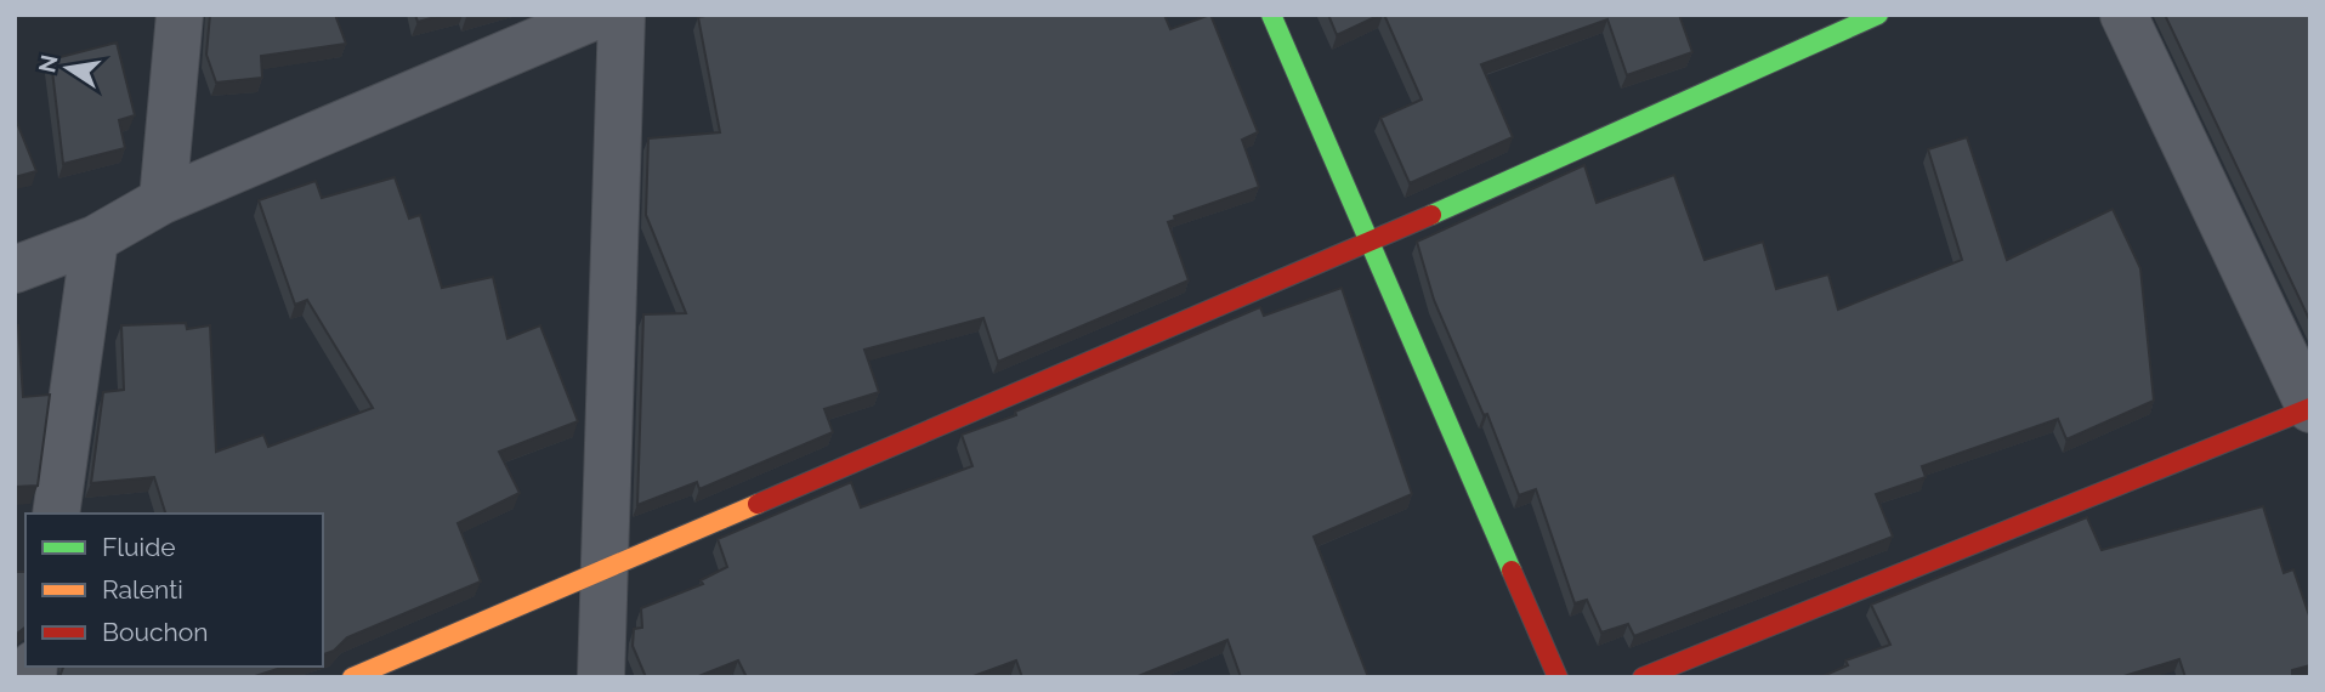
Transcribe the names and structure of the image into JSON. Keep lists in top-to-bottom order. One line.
{"legend":["Fluide","Ralenti","Bouchon"],"north":"left"}
